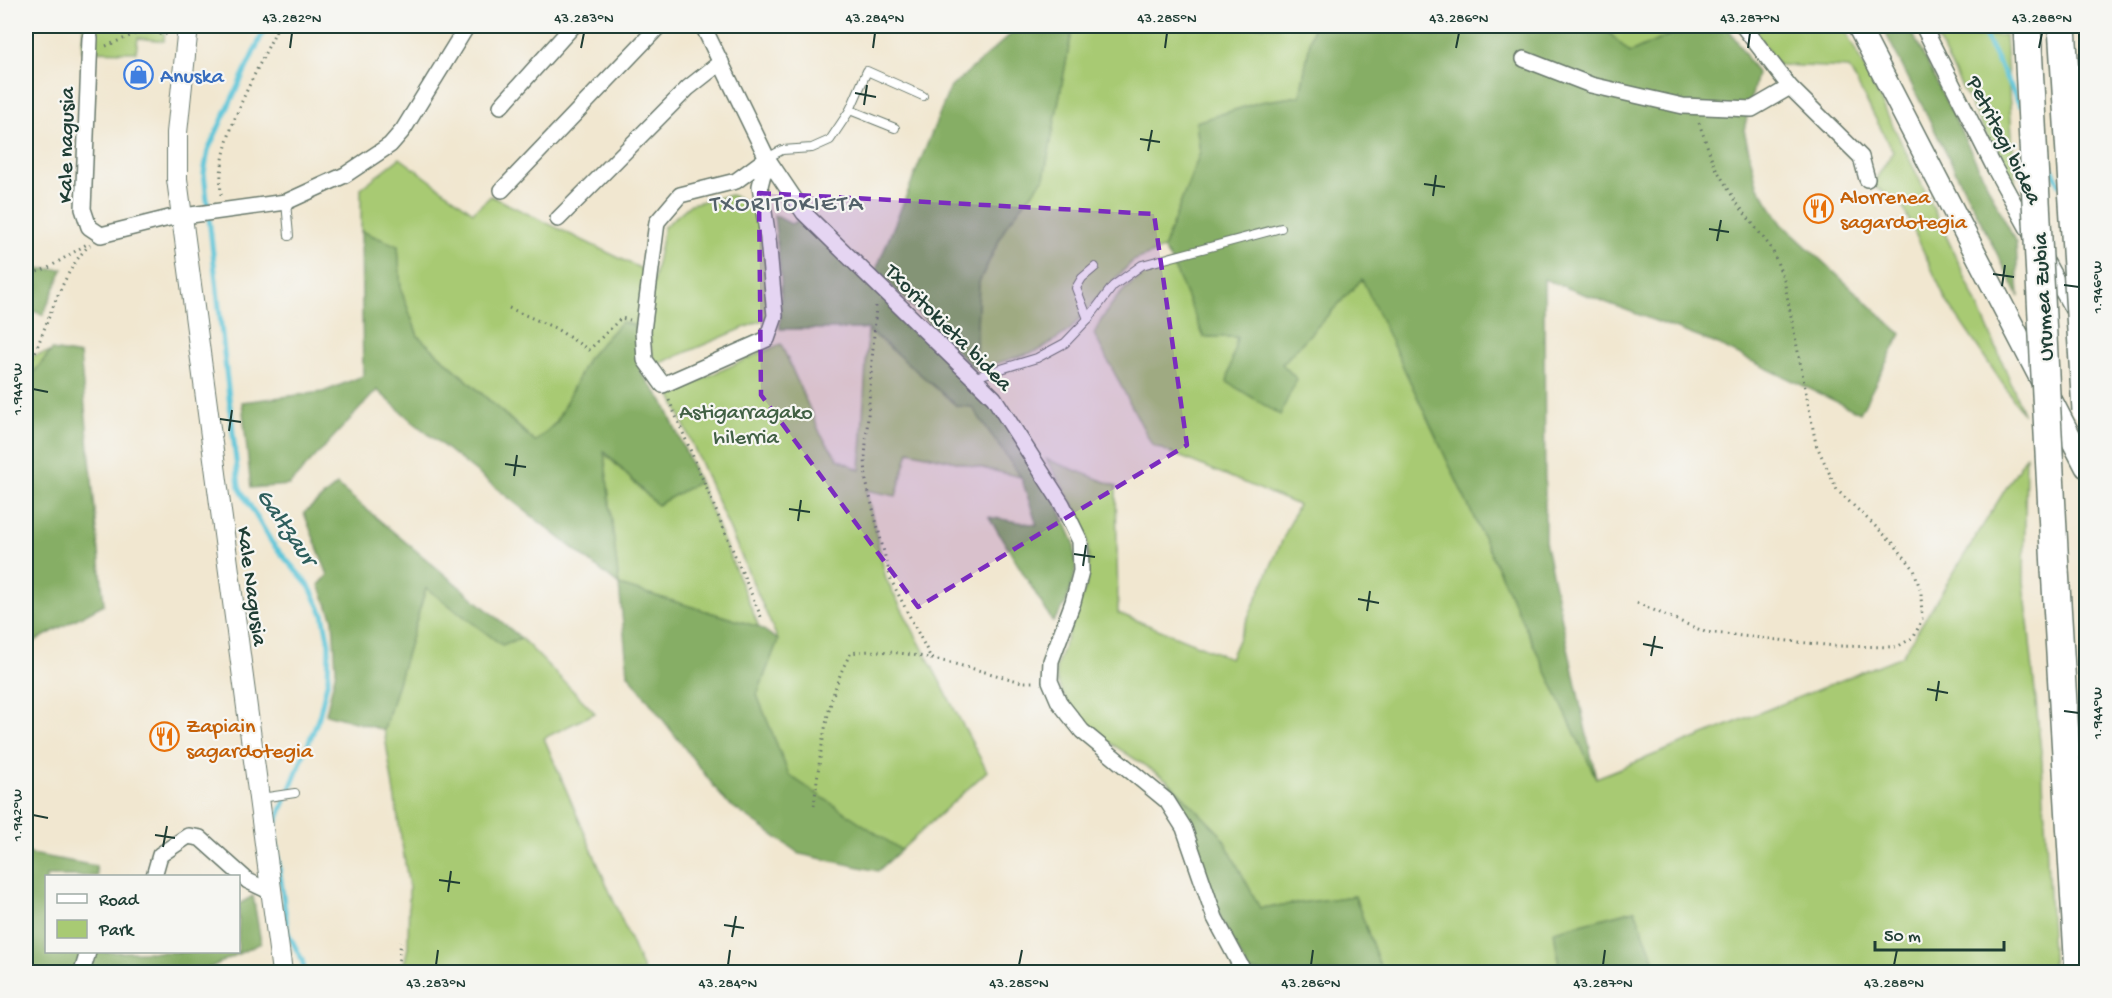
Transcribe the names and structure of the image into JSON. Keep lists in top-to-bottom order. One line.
{"streets":{"highway":["Urumea Zubia"],"street":["Petritegi bidea","Kale nagusia","Txoritokieta bidea","Kale Nagusia"]},"districts":["TXORITOKIETA"],"water":["Galtzaur"],"parks":["Astigarragako hilerria"],"places":{"shop":["Anuska"],"restaurant":["Alorrenea sagardotegia","Zapiain sagardotegia"]},"legend":["Road","Park"],"scale_bar":"50 m","coordinates":["43.282°N","43.283°N","43.284°N","43.285°N","43.286°N","43.287°N","43.288°N","1.946°W","1.944°W","1.942°W"]}
